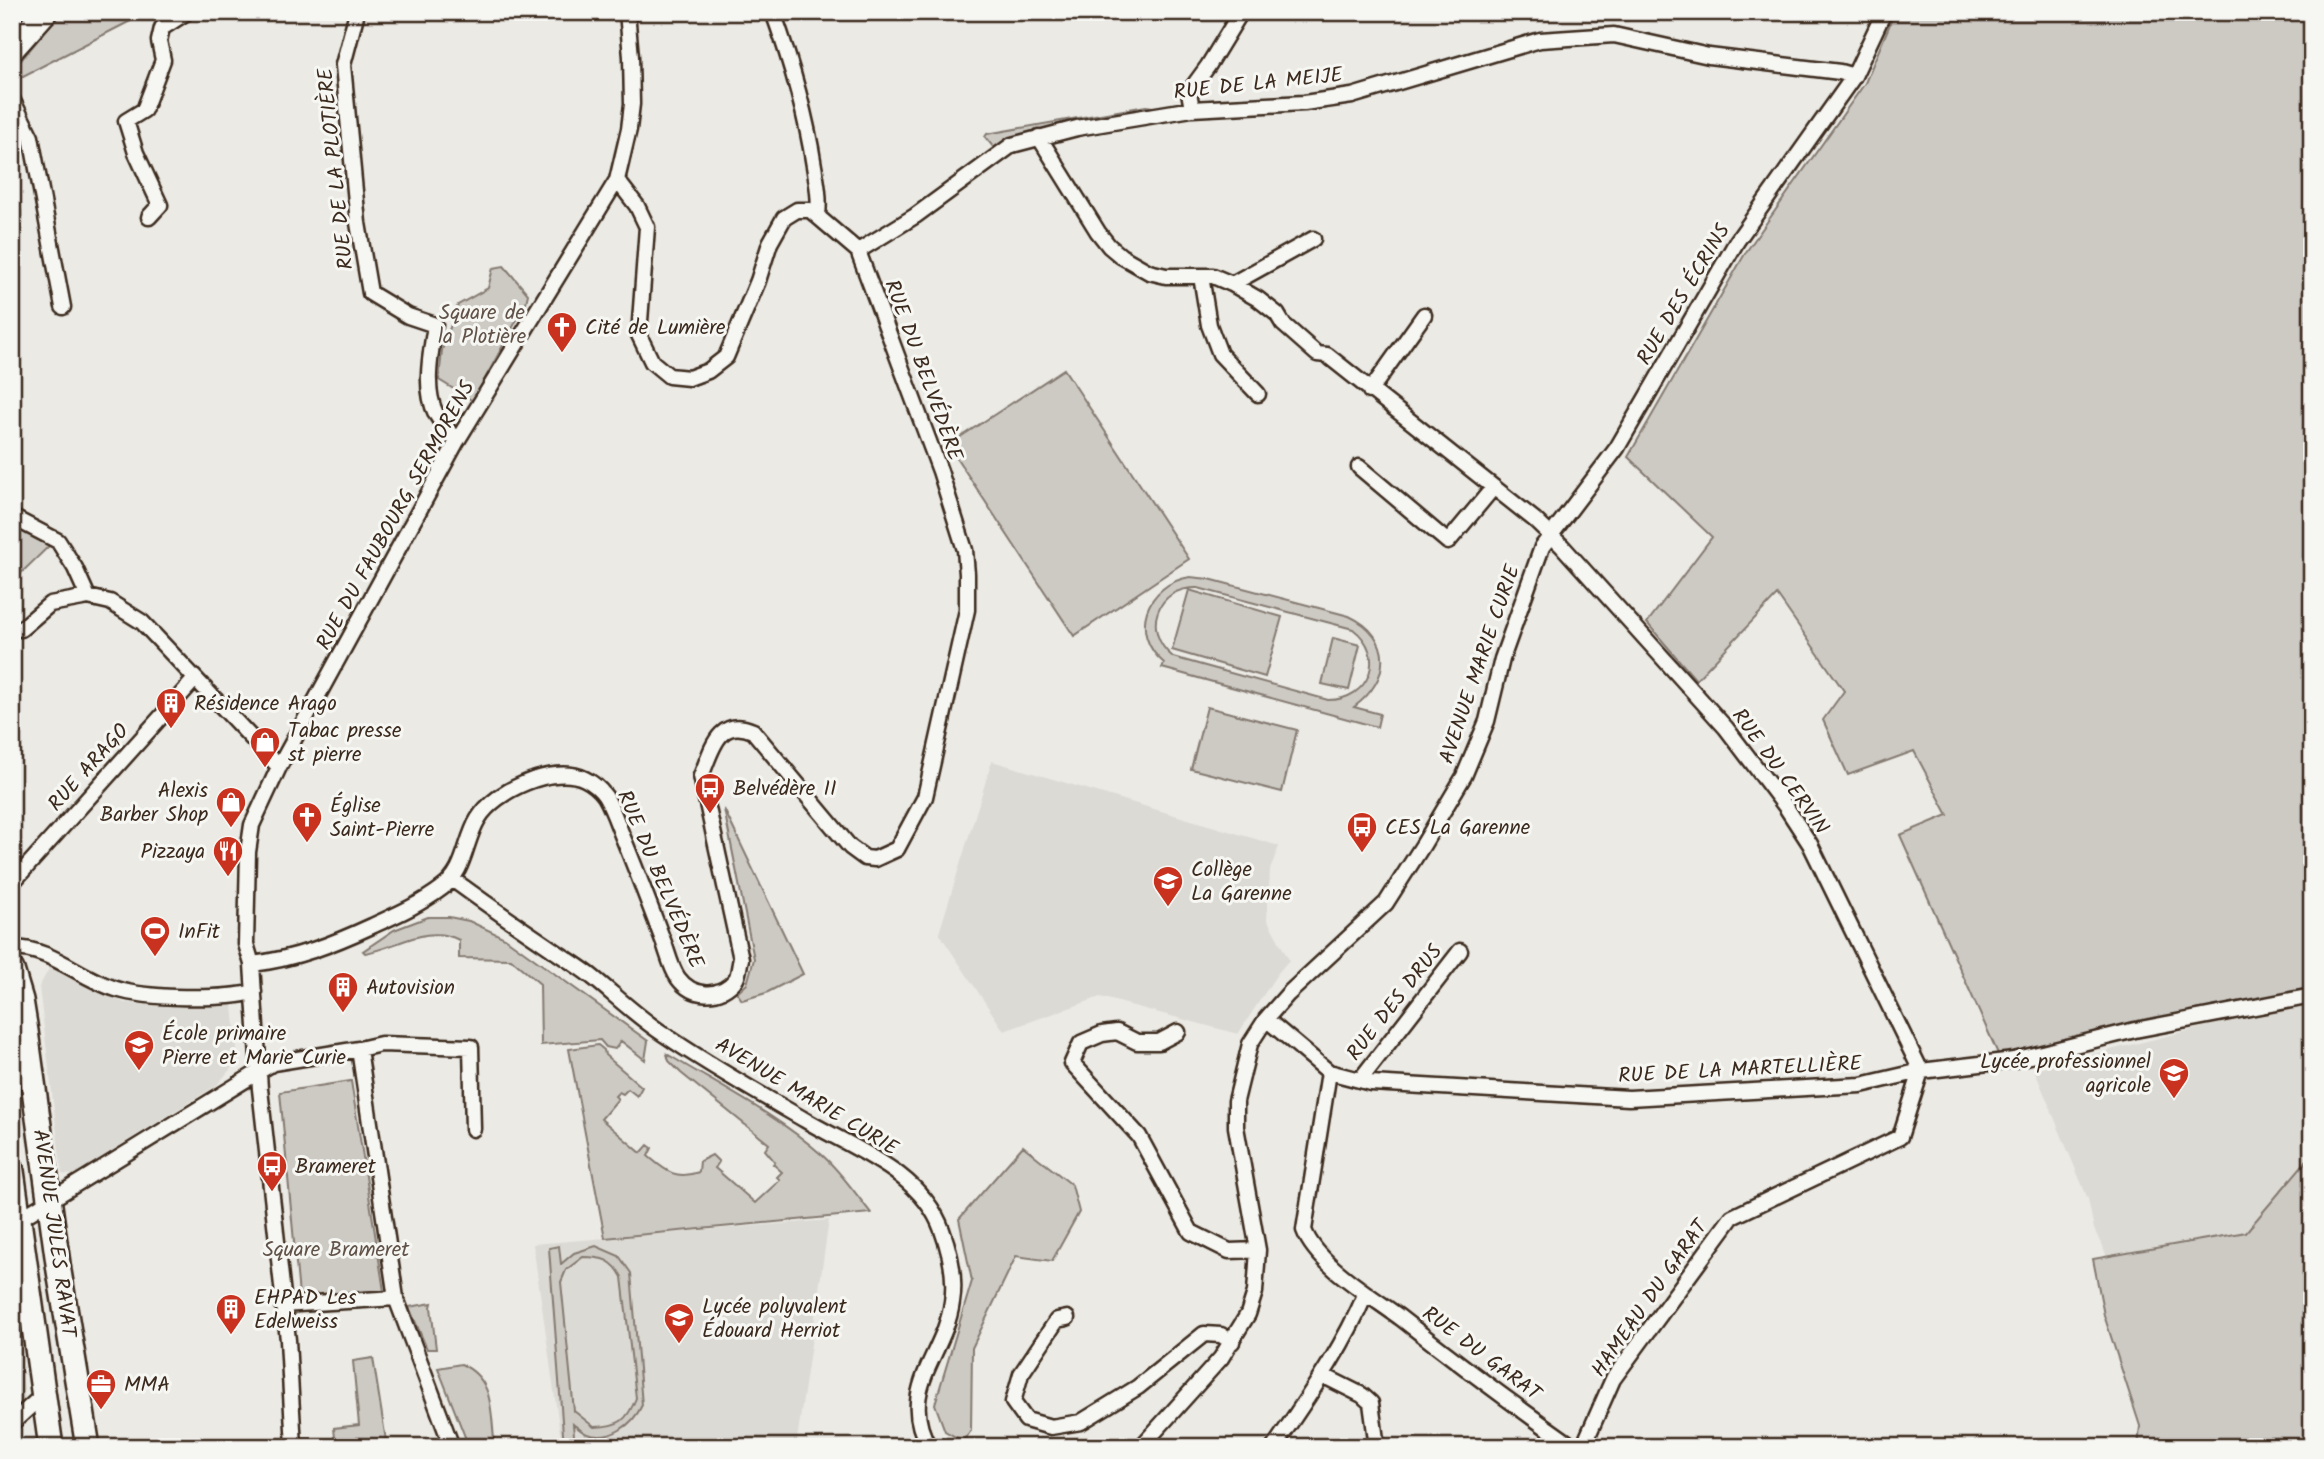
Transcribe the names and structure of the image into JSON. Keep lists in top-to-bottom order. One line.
{"streets":{"main road":["AVENUE JULES RAVAT"],"street":["RUE DE LA MEIJE","RUE DE LA PLOTIÈRE","RUE DES ÉCRINS","RUE DU BELVÉDÈRE","RUE DU FAUBOURG SERMORENS","AVENUE MARIE CURIE","RUE ARAGO","RUE DU CERVIN","RUE DES DRUS","RUE DE LA MARTELLIÈRE","HAMEAU DU GARAT","RUE DU GARAT"]},"crossings":[["RUE DE LA MEIJE","RUE DES ÉCRINS"],["RUE DE LA MEIJE","RUE DU BELVÉDÈRE"],["RUE DE LA MEIJE","RUE DU CERVIN"],["RUE DE LA PLOTIÈRE","RUE DU FAUBOURG SERMORENS"],["RUE DES ÉCRINS","AVENUE MARIE CURIE"],["RUE DES ÉCRINS","RUE DU CERVIN"],["RUE DU BELVÉDÈRE","RUE DU FAUBOURG SERMORENS"],["RUE DU BELVÉDÈRE","AVENUE MARIE CURIE"],["AVENUE MARIE CURIE","RUE DU CERVIN"],["AVENUE MARIE CURIE","RUE DE LA MARTELLIÈRE"],["RUE DU CERVIN","RUE DE LA MARTELLIÈRE"],["RUE DU CERVIN","HAMEAU DU GARAT"],["RUE DES DRUS","RUE DE LA MARTELLIÈRE"],["RUE DE LA MARTELLIÈRE","HAMEAU DU GARAT"],["RUE DE LA MARTELLIÈRE","RUE DU GARAT"]],"parks":["Square de la Plotière","Square Brameret"],"places":{"church":["Cité de Lumière","Église Saint-Pierre"],"building":["Résidence Arago","Autovision","EHPAD Les Edelweiss"],"shop":["Tabac presse st pierre","Alexis Barber Shop"],"bus stop":["Belvédère II","CES La Garenne","Brameret"],"restaurant":["Pizzaya"],"school or university":["Collège La Garenne","École primaire Pierre et Marie Curie","Lycée professionnel agricole","Lycée polyvalent Édouard Herriot"],"sports":["InFit"],"office":["MMA"]}}
